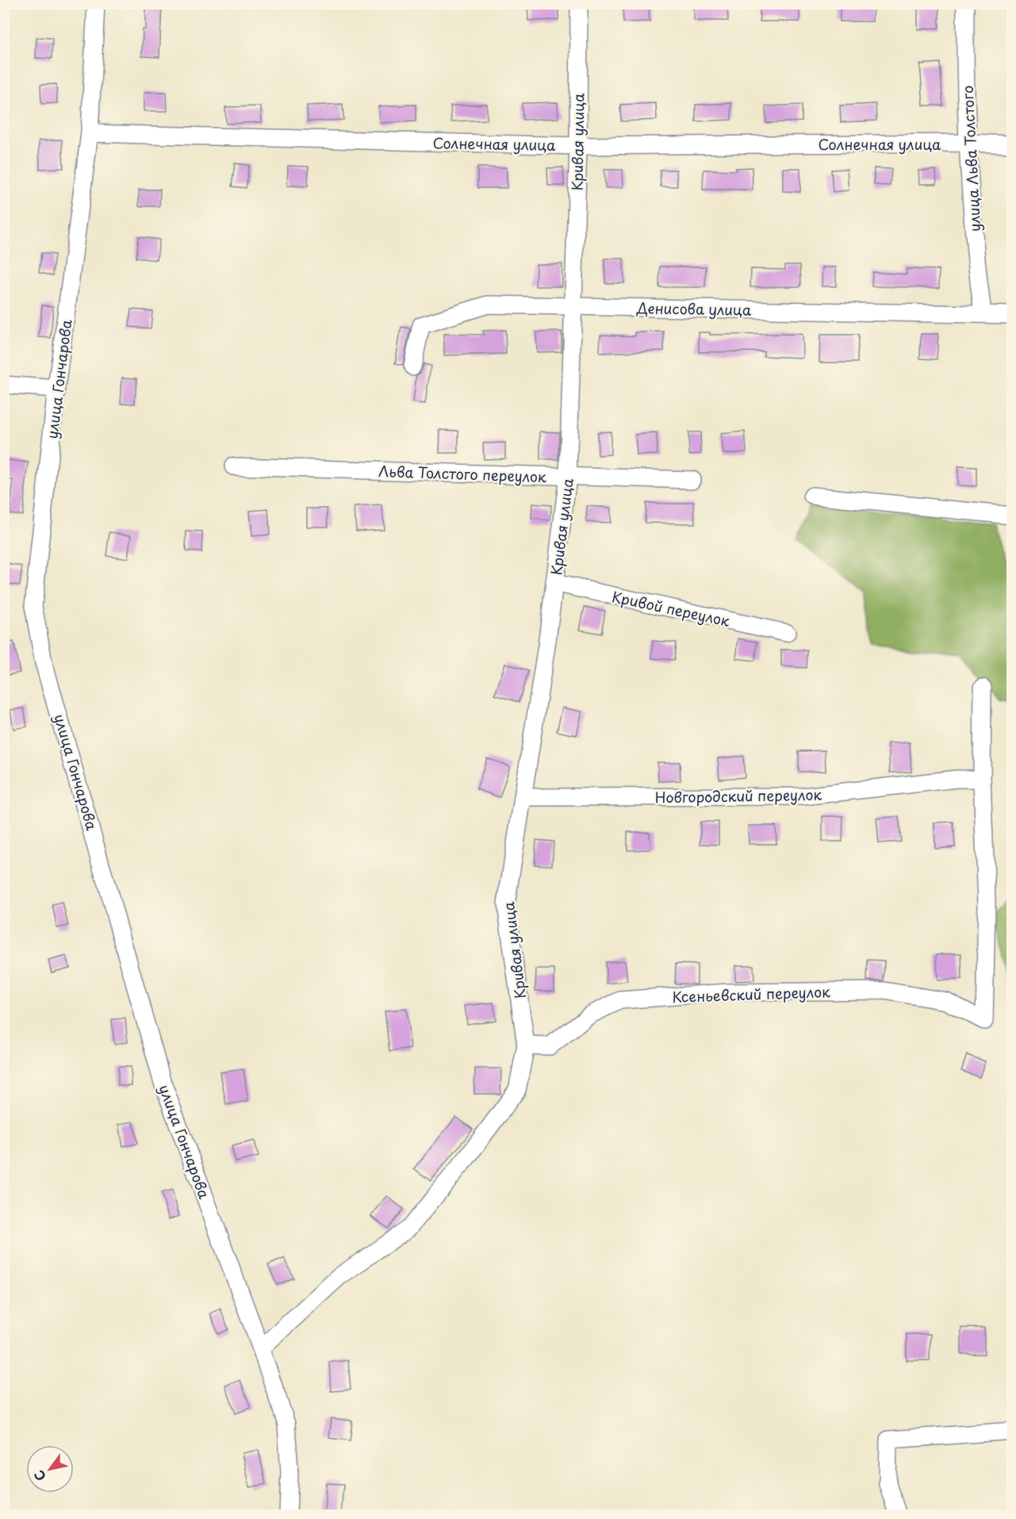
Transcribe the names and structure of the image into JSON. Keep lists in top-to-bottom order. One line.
{"streets":{"street":["Кривая улица","Солнечная улица","улица Льва Толстого","Денисова улица","улица Гончарова","Льва Толстого переулок","Кривой переулок","Новгородский переулок","Ксеньевский переулок"]},"crossings":[["Кривая улица","Солнечная улица"],["Кривая улица","Денисова улица"],["Кривая улица","улица Гончарова"],["Кривая улица","Льва Толстого переулок"],["Кривая улица","Кривой переулок"],["Кривая улица","Новгородский переулок"],["Кривая улица","Ксеньевский переулок"],["Солнечная улица","улица Льва Толстого"],["Солнечная улица","улица Гончарова"],["улица Льва Толстого","Денисова улица"],["Новгородский переулок","Ксеньевский переулок"]],"north":"bottom left"}
